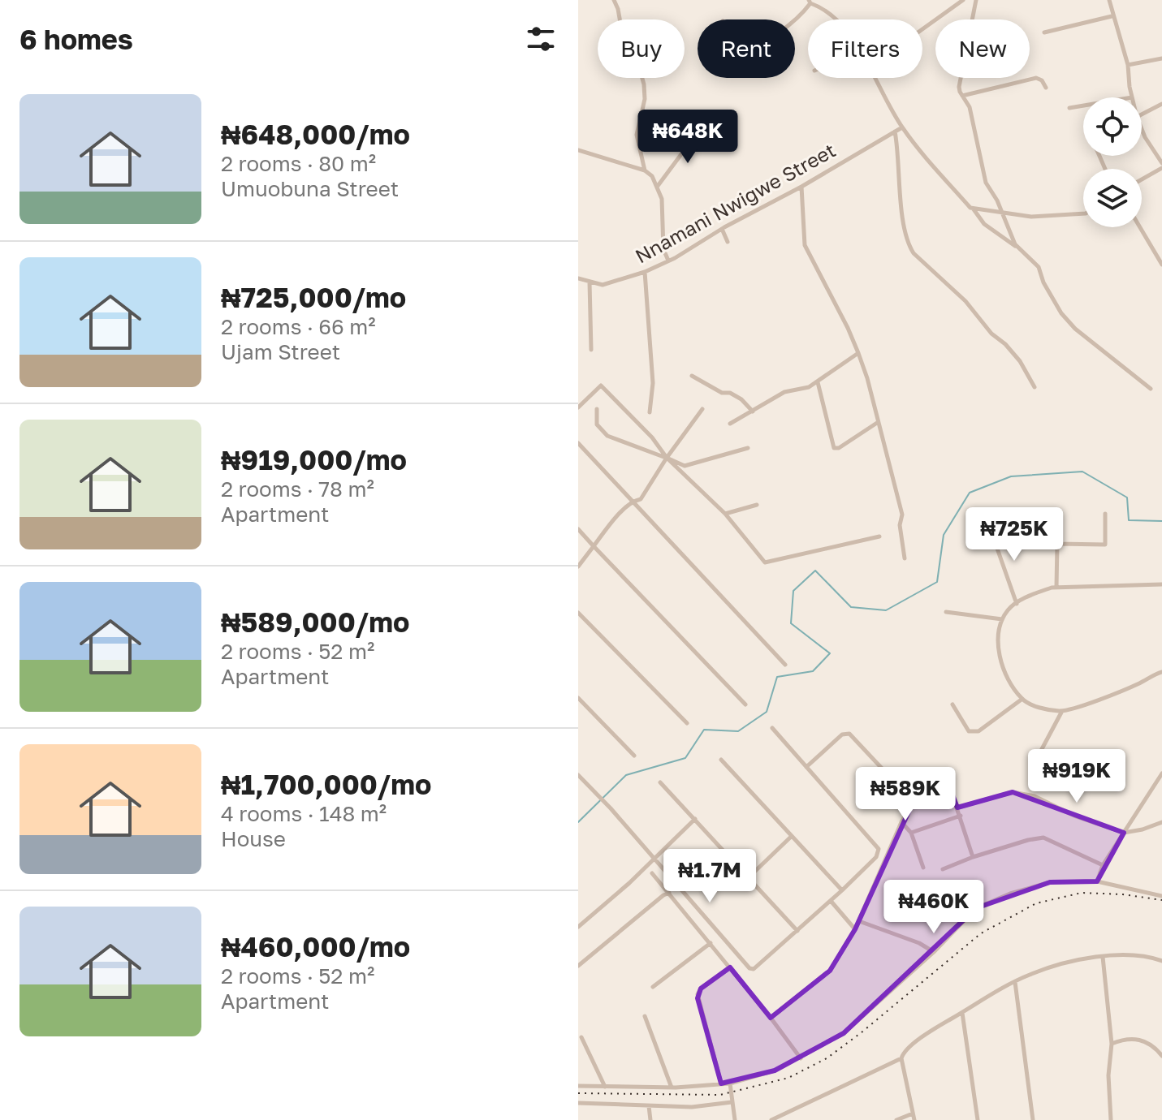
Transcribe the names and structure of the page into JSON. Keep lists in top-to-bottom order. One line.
{"streets":{"street":["Nnamani Nwigwe Street"]},"page":{"heading":"6 homes","chip":["Buy","Rent","Filters","New"],"list":[{"name":"₦648,000/mo","note":"2 rooms · 80 m² · Umuobuna Street"},{"name":"₦725,000/mo","note":"2 rooms · 66 m² · Ujam Street"},{"name":"₦919,000/mo","note":"2 rooms · 78 m² · Apartment"},{"name":"₦589,000/mo","note":"2 rooms · 52 m² · Apartment"},{"name":"₦1,700,000/mo","note":"4 rooms · 148 m² · House"},{"name":"₦460,000/mo","note":"2 rooms · 52 m² · Apartment"}],"price":["₦648K","₦725K","₦919K","₦589K","₦1.7M","₦460K"]}}
